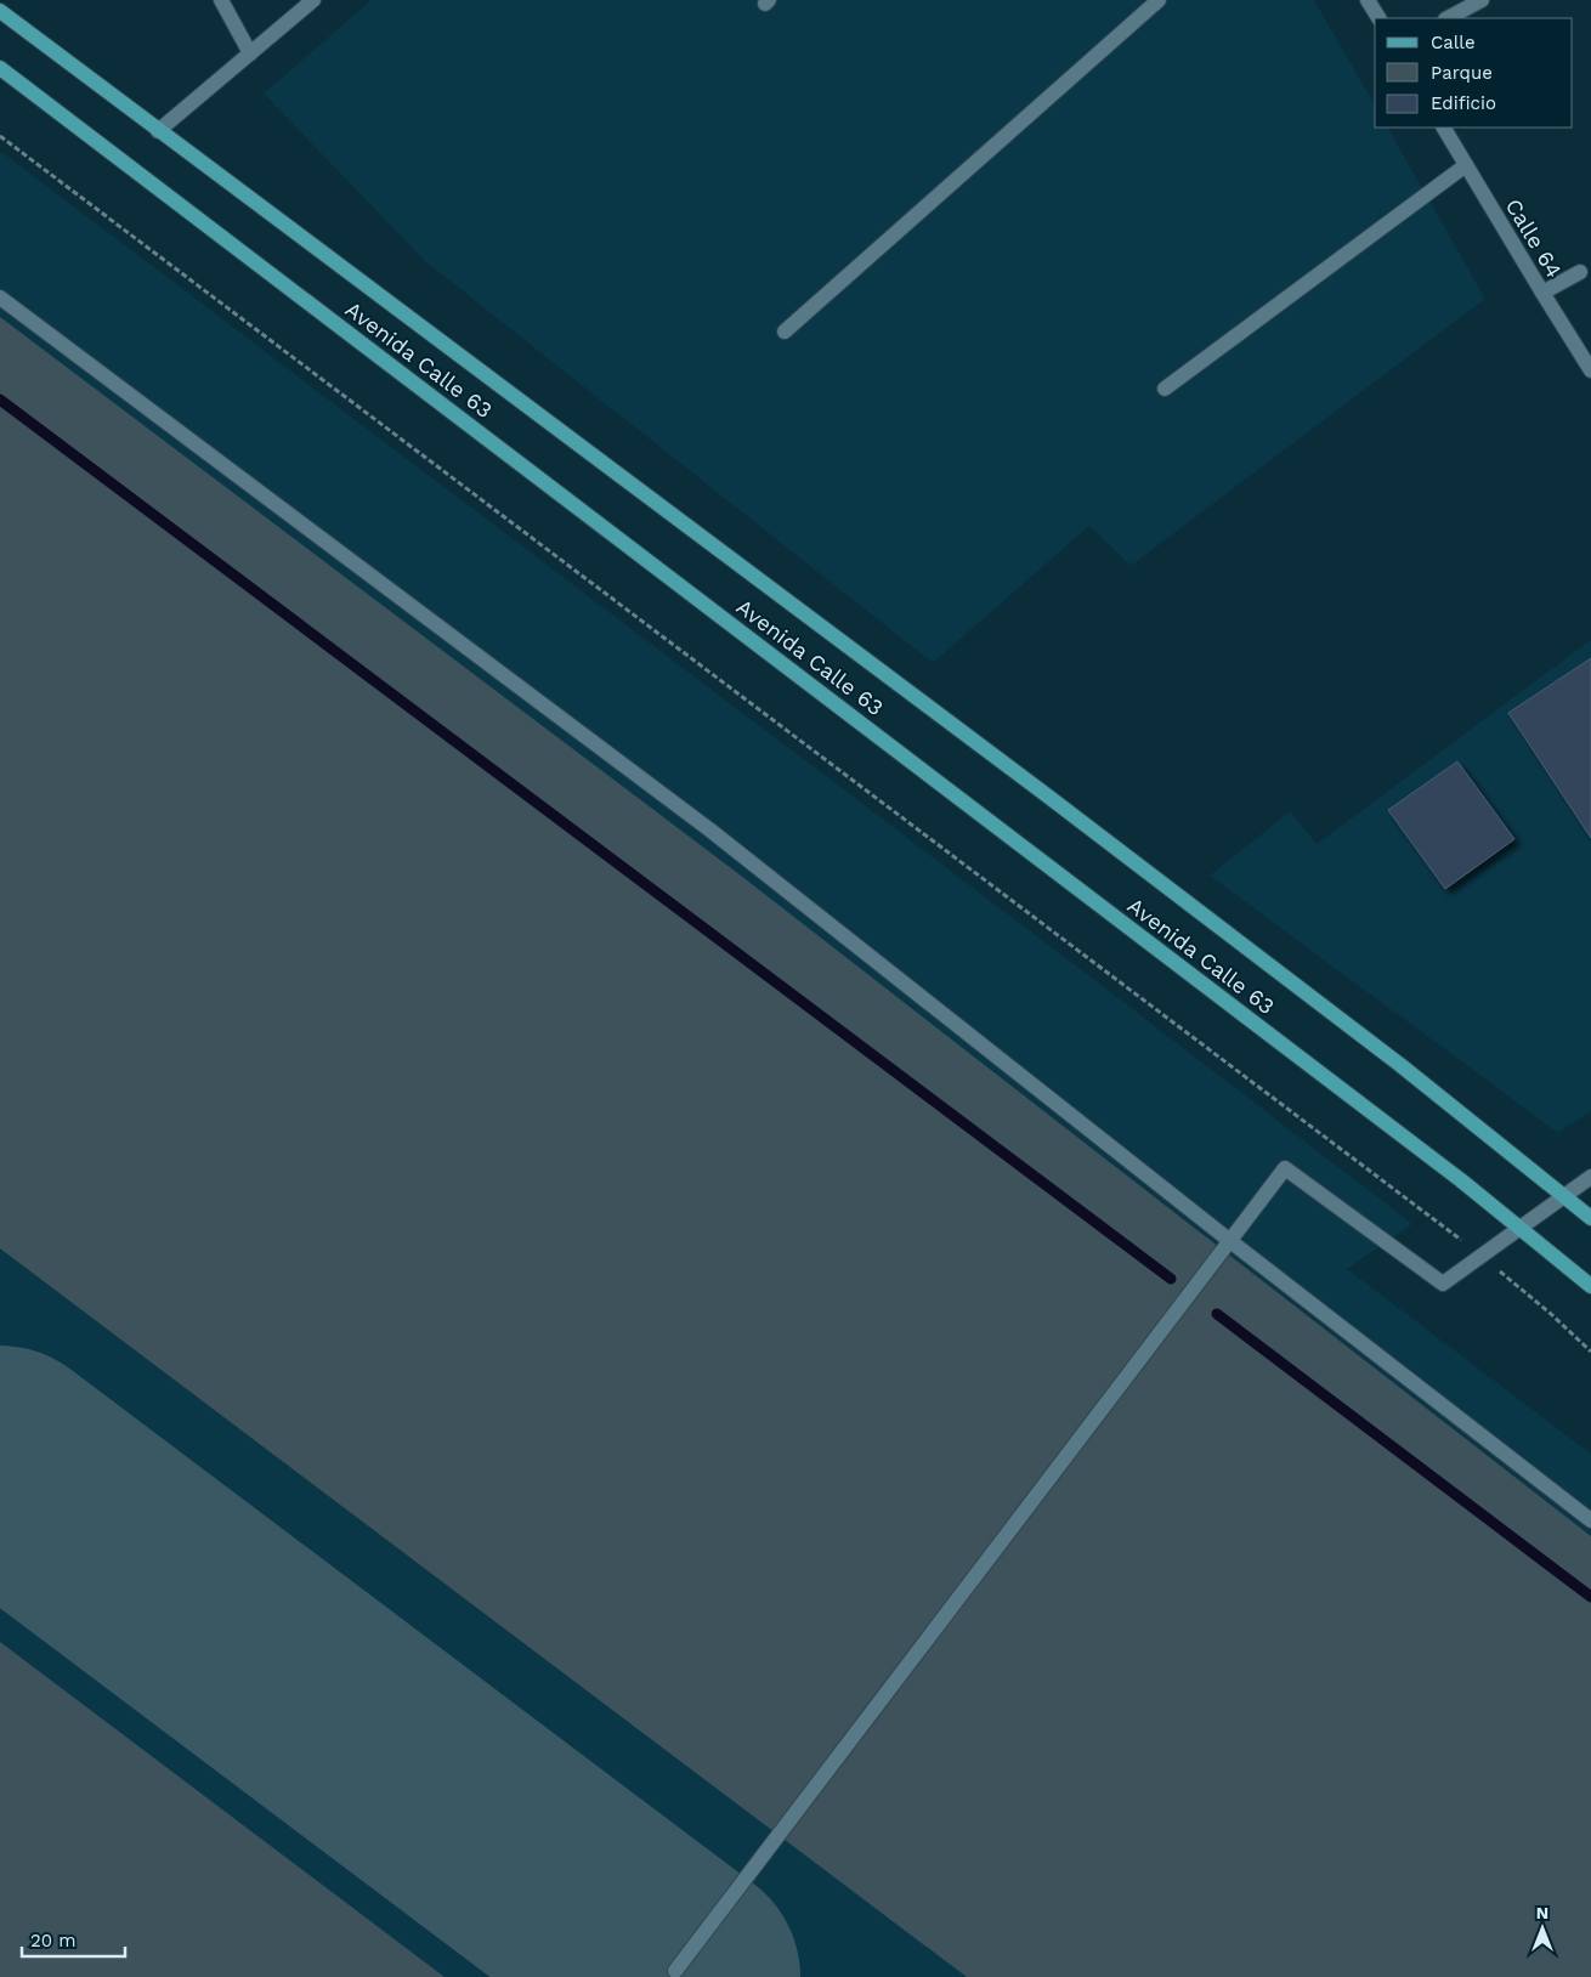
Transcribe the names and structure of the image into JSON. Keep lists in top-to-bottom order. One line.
{"streets":{"main road":["Avenida Calle 63"],"street":["Calle 64"]},"legend":["Calle","Parque","Edificio"],"scale_bar":"20 m","north":"top"}
